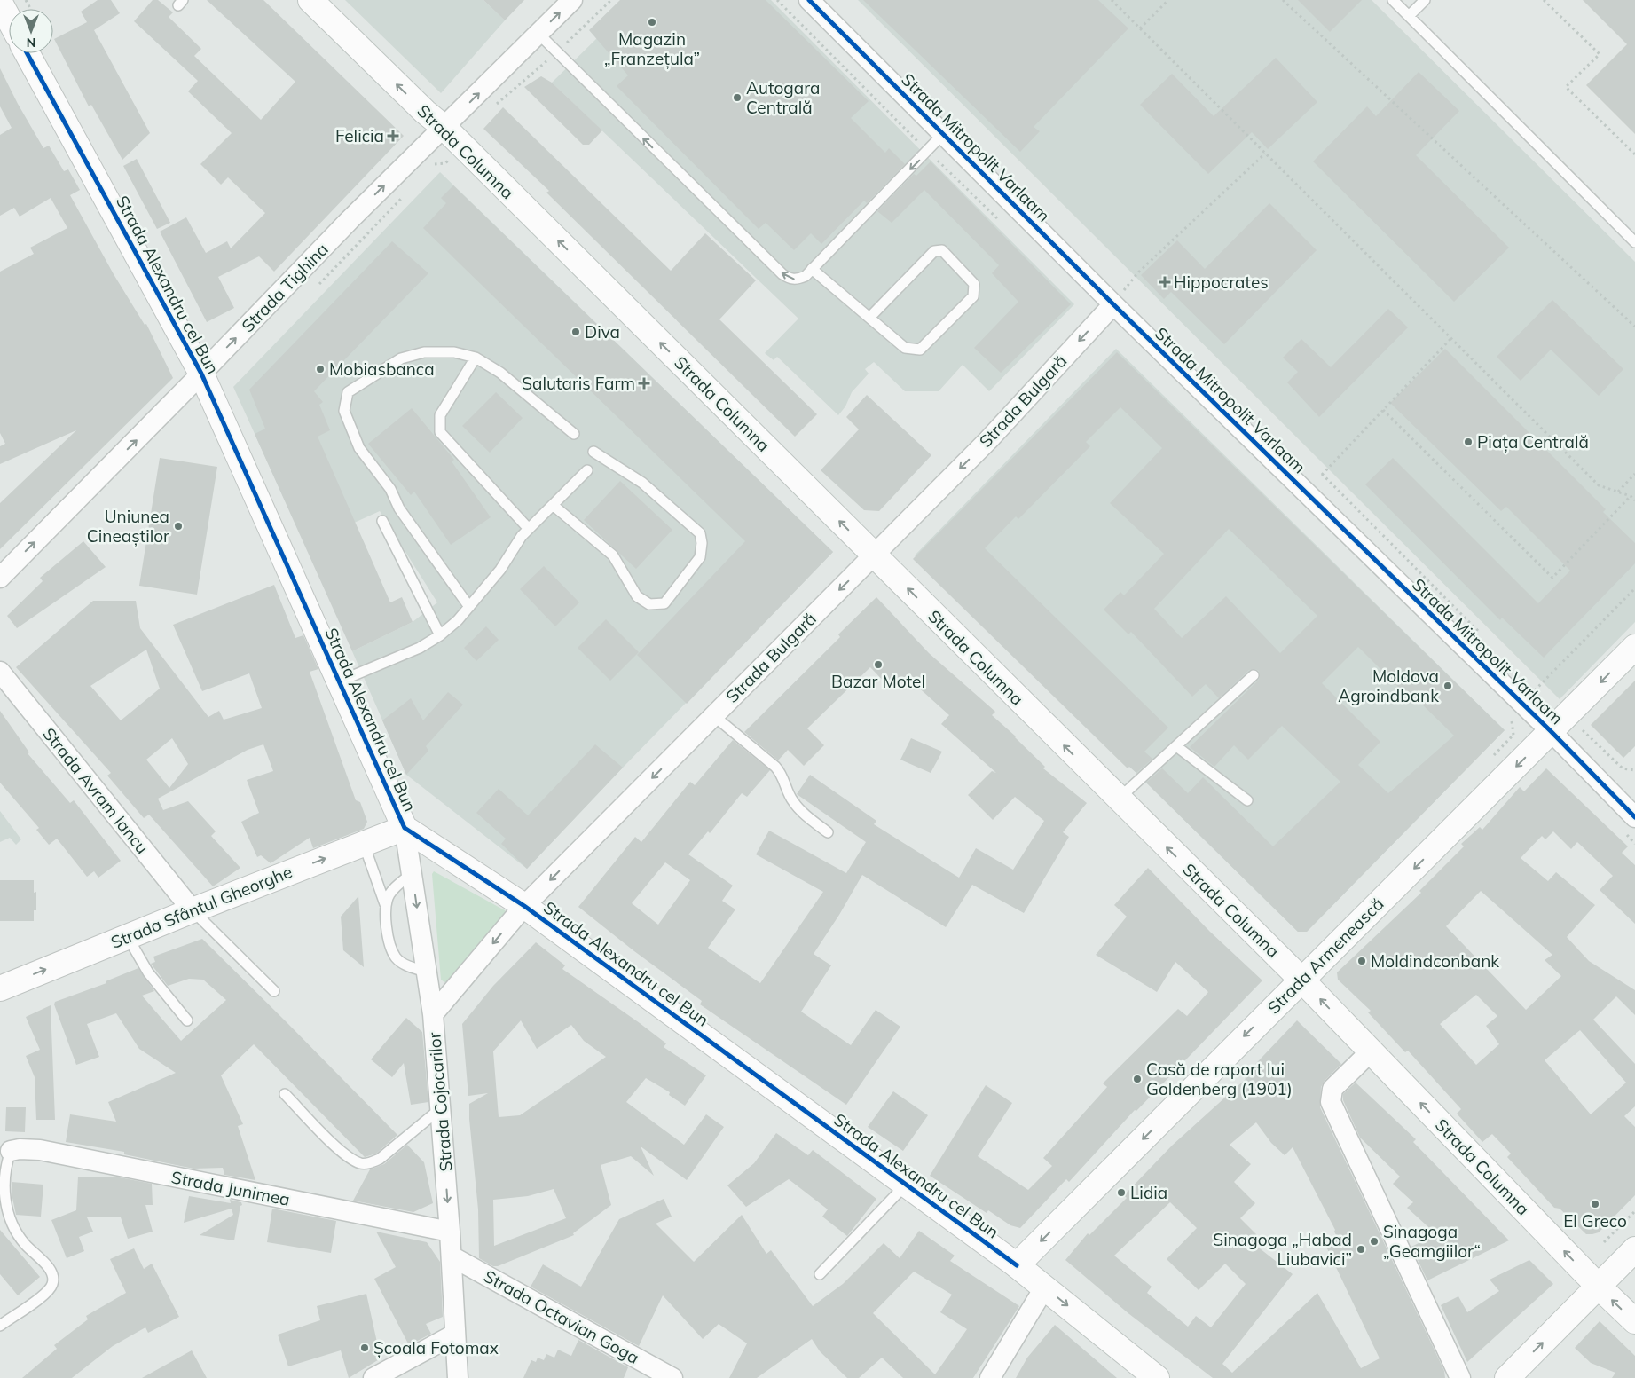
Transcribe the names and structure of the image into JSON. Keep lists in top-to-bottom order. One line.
{"streets":{"main road":["Strada Columna","Strada Alexandru cel Bun","Strada Sfântul Gheorghe","Strada Armenească"],"street":["Strada Mitropolit Varlaam","Strada Tighina","Strada Bulgară","Strada Avram Iancu","Strada Cojocarilor","Strada Junimea","Strada Octavian Goga"]},"crossings":[["Strada Mitropolit Varlaam","Strada Bulgară"],["Strada Mitropolit Varlaam","Strada Armenească"],["Strada Columna","Strada Tighina"],["Strada Columna","Strada Bulgară"],["Strada Columna","Strada Armenească"],["Strada Alexandru cel Bun","Strada Tighina"],["Strada Alexandru cel Bun","Strada Bulgară"],["Strada Alexandru cel Bun","Strada Sfântul Gheorghe"],["Strada Alexandru cel Bun","Strada Armenească"],["Strada Alexandru cel Bun","Strada Cojocarilor"],["Strada Bulgară","Strada Cojocarilor"],["Strada Avram Iancu","Strada Sfântul Gheorghe"],["Strada Sfântul Gheorghe","Strada Cojocarilor"],["Strada Cojocarilor","Strada Junimea"],["Strada Cojocarilor","Strada Octavian Goga"]],"one_way":["Strada Columna","Strada Tighina","Strada Bulgară","Strada Sfântul Gheorghe","Strada Armenească","Strada Cojocarilor"],"places":{"other":["Magazin „Franzețula”","Autogara Centrală","Diva","Mobiasbanca","Piața Centrală","Uniunea Cineaștilor","Bazar Motel","Moldova Agroindbank","Moldindconbank","Casă de raport lui Goldenberg (1901)","Lidia","El Greco","Sinagoga „Geamgiilor“","Sinagoga „Habad Liubavici”","Școala Fotomax"],"health":["Felicia","Hippocrates","Salutaris Farm"]},"north":"bottom"}
